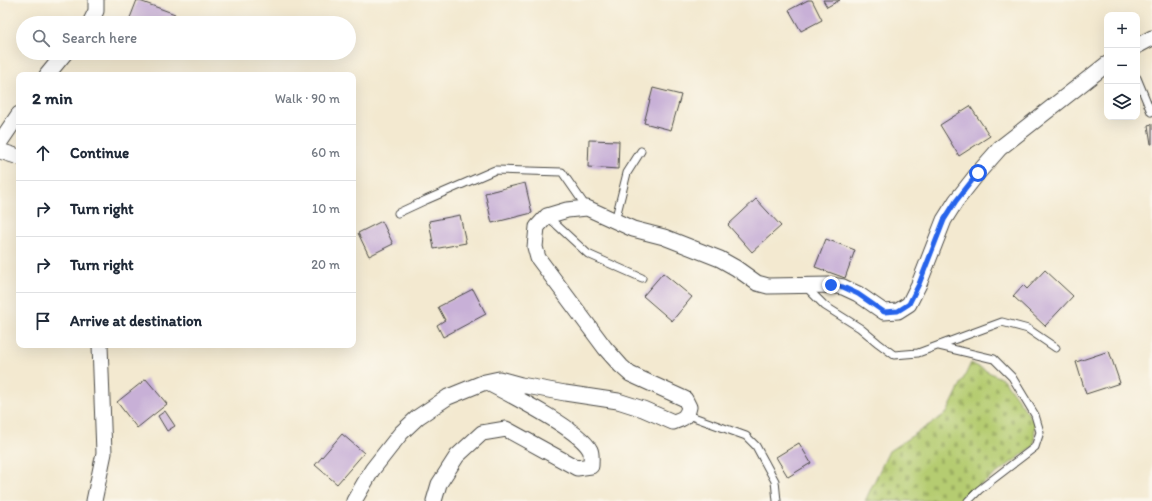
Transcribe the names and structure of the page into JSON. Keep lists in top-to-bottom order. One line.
{"page":{"map_buttons":["+","−"],"search":"Search here","heading":["2 min","Walk · 90 m"],"list":[["Continue","60 m"],["Turn right","10 m"],["Turn right","20 m"],"Arrive at destination"]}}
